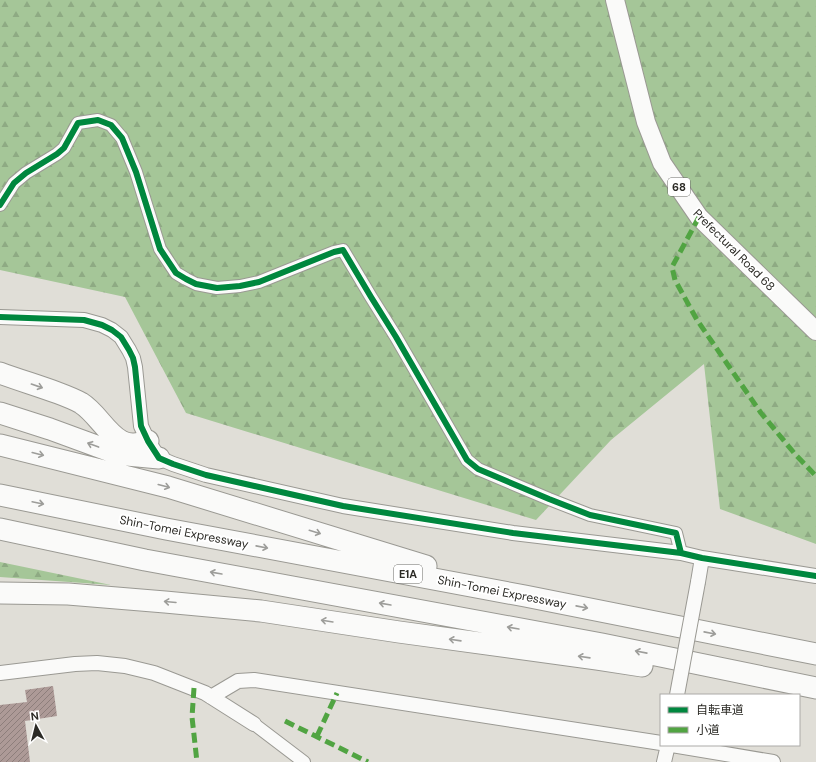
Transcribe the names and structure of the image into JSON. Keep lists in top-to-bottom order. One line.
{"streets":{"highway":["Shin-Tomei Expressway","E1A"],"main road":["68","Prefectural Road 68"]},"legend":["自転車道","小道"],"north":"top"}
